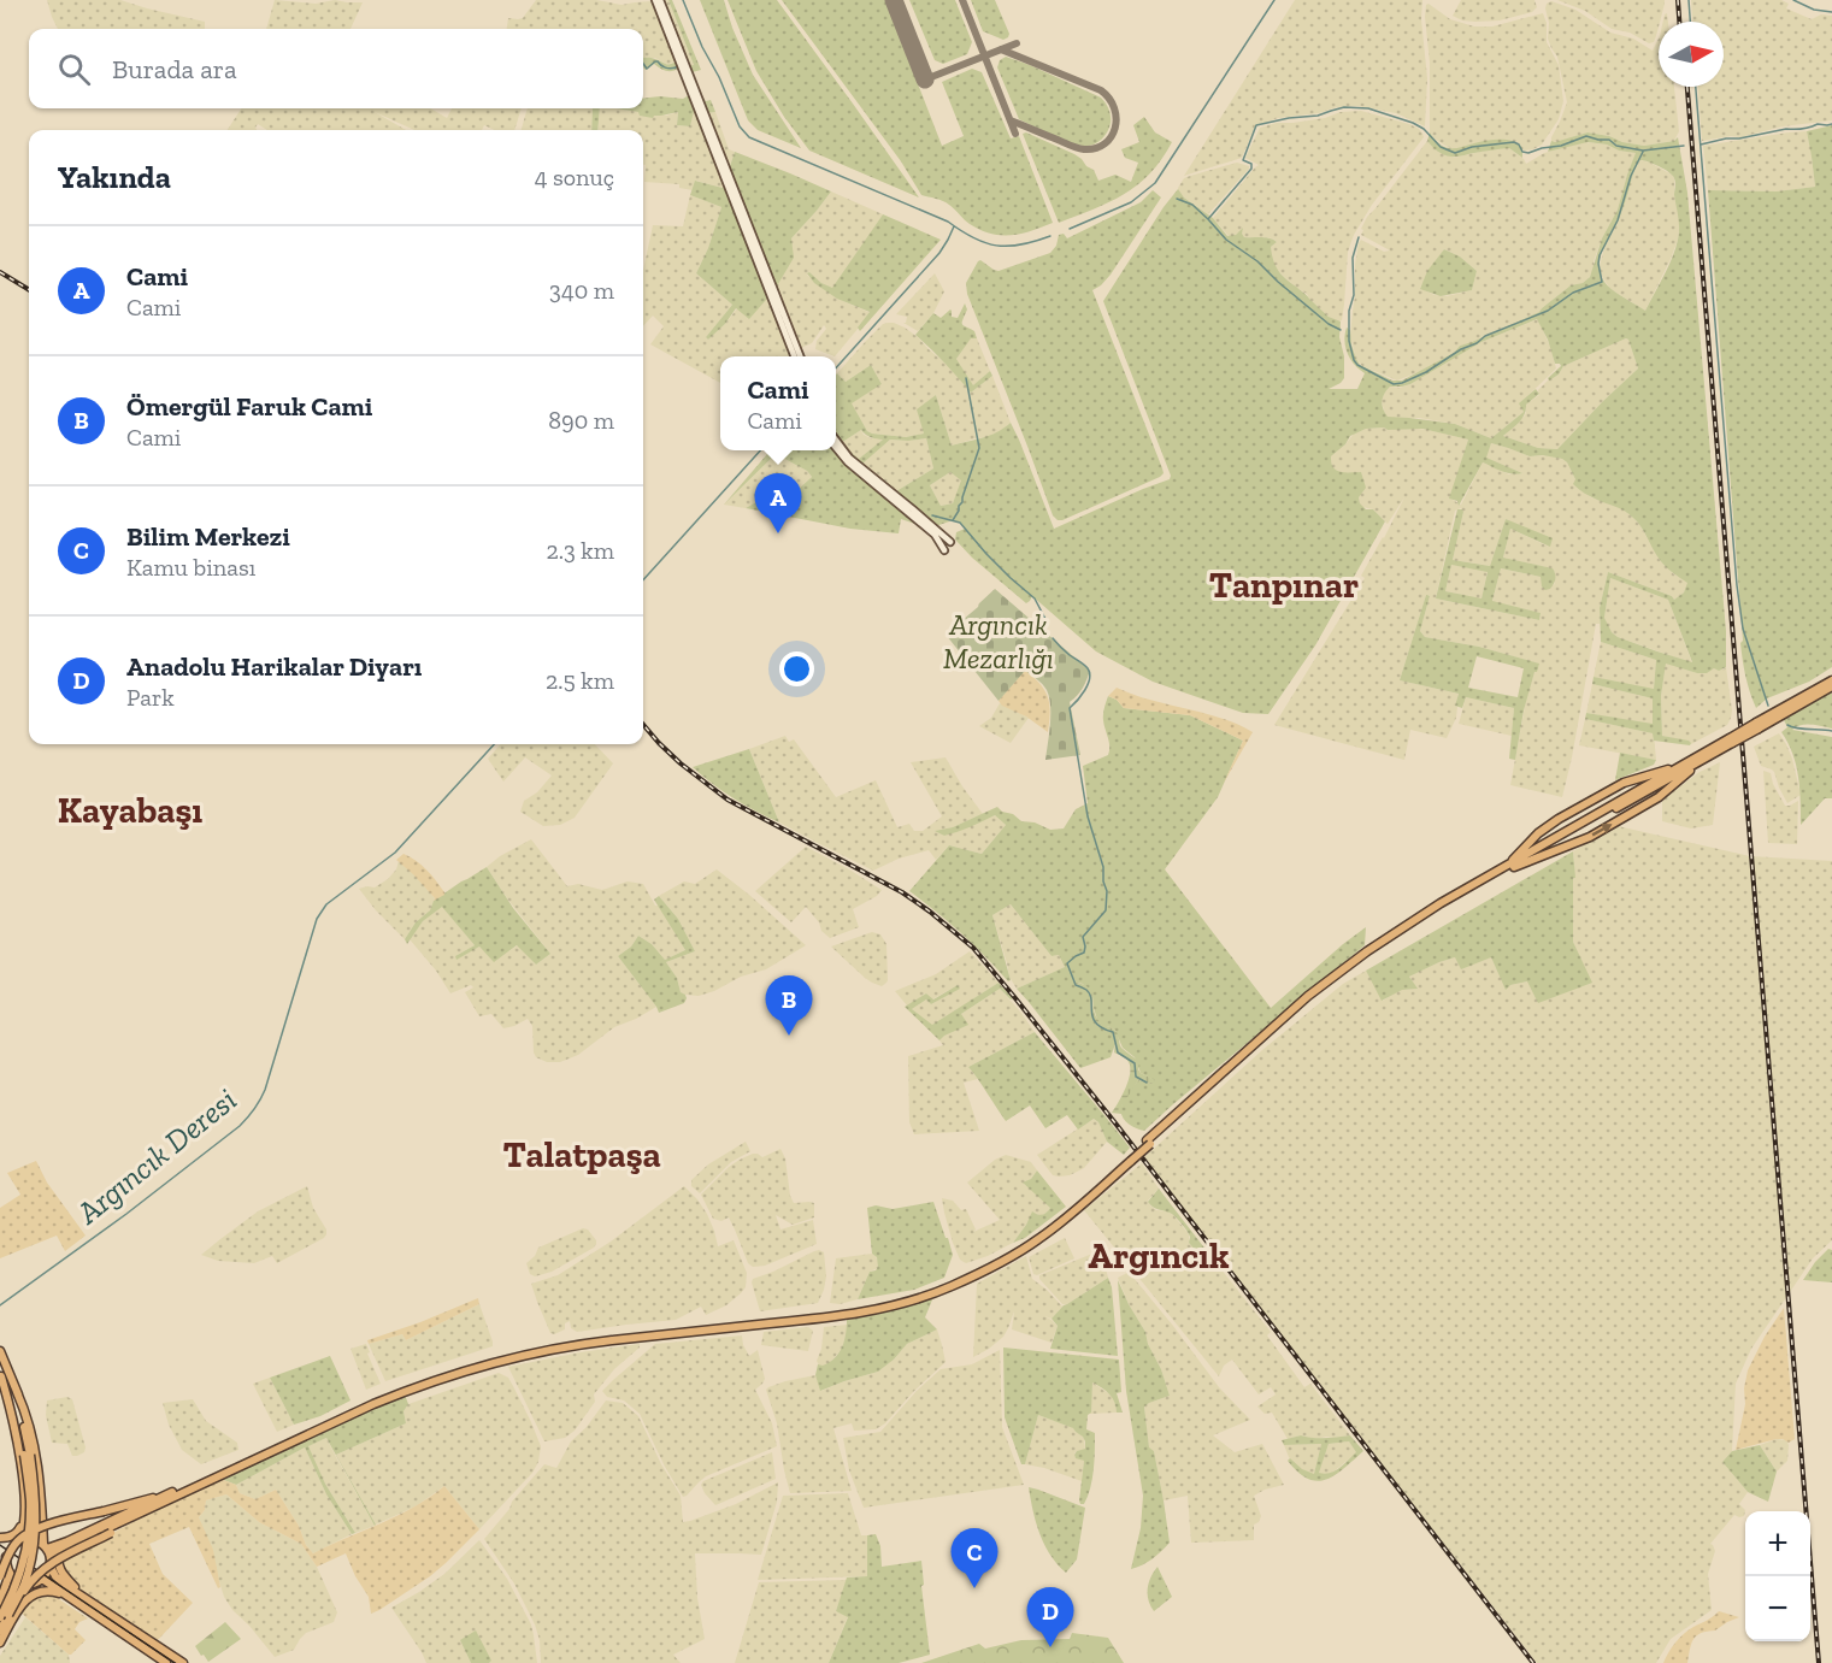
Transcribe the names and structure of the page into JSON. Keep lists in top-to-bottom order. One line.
{"districts":["Tanpınar","Kayabaşı","Talatpaşa","Argıncık"],"water":["Argıncık Deresi"],"parks":["Argıncık Mezarlığı"],"north":"right","page":{"search":"Burada ara","heading":["Yakında","4 sonuç"],"list":[{"mark":"A","name":"Cami","note":"Cami","value":"340 m"},{"mark":"B","name":"Ömergül Faruk Cami","note":"Cami","value":"890 m"},{"mark":"C","name":"Bilim Merkezi","note":"Kamu binası","value":"2.3 km"},{"mark":"D","name":"Anadolu Harikalar Diyarı","note":"Park","value":"2.5 km"}],"popup":["Cami","Cami"],"pins":["A","B","C","D"],"map_buttons":["+","−"]}}
